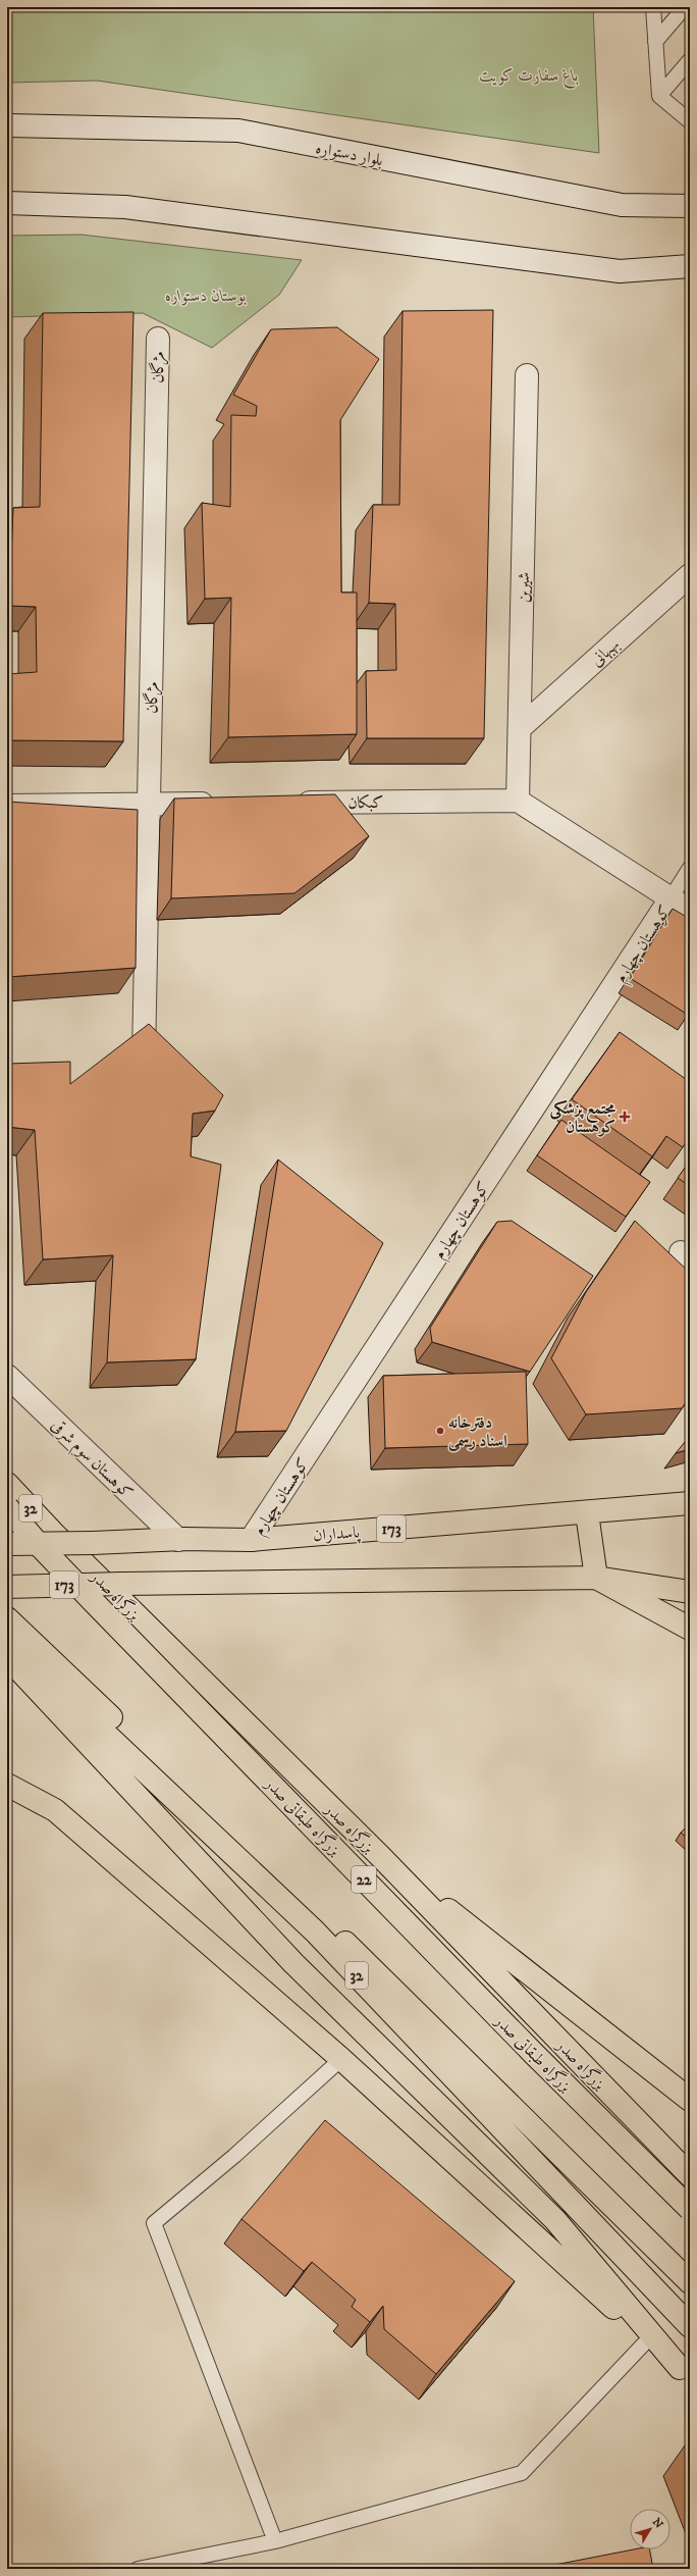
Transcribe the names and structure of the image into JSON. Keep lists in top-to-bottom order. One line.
{"streets":{"main road":["32","173","پاسداران","بزرگراه صدر","بزرگراه طبقاتی صدر","22"],"street":["بلوار دستواره","مژگان","شیرین","بهبهانی","کبکان","کوهستان چهارم","کوهستان سوم شرقی"]},"crossings":[["شیرین","بهبهانی"],["شیرین","کبکان"],["کوهستان چهارم","پاسداران"],["کوهستان سوم شرقی","پاسداران"]],"parks":["باغ سفارت کویت","بوستان دستواره"],"places":{"health":["مجتمع پزشکی کوهستان"],"other":["دفترخانه اسناد رسمی"]},"north":"top right"}
